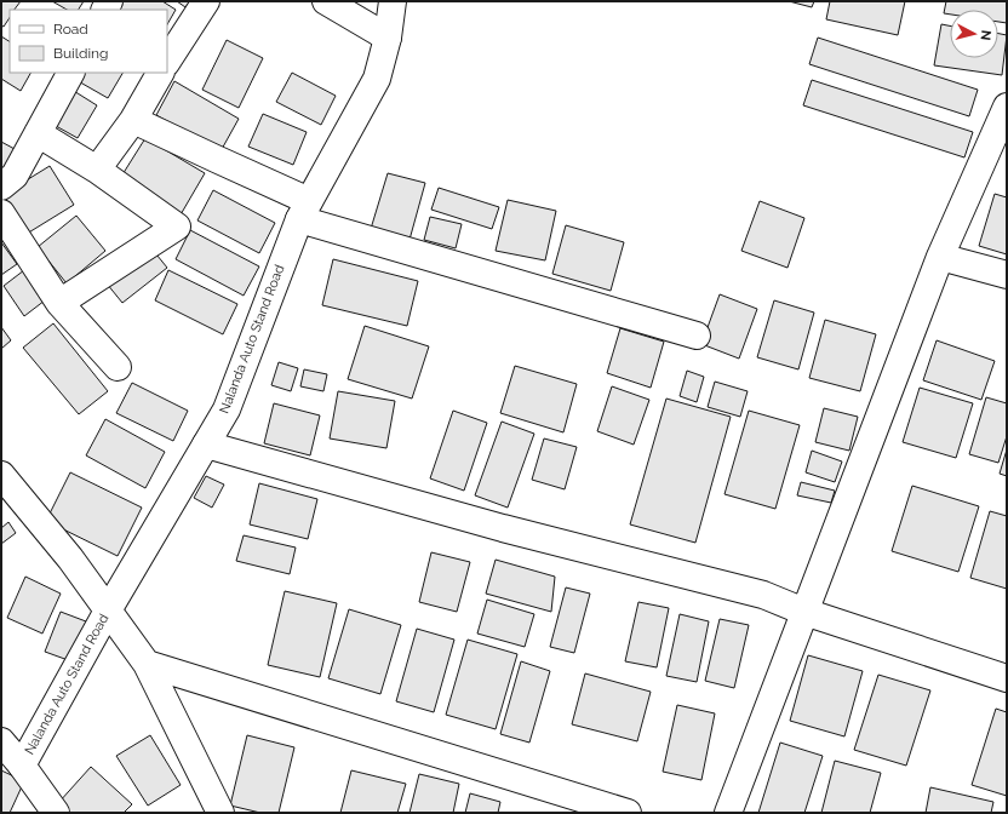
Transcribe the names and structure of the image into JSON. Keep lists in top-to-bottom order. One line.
{"streets":{"street":["Nalanda Auto Stand Road"]},"legend":["Road","Building"],"north":"right"}
